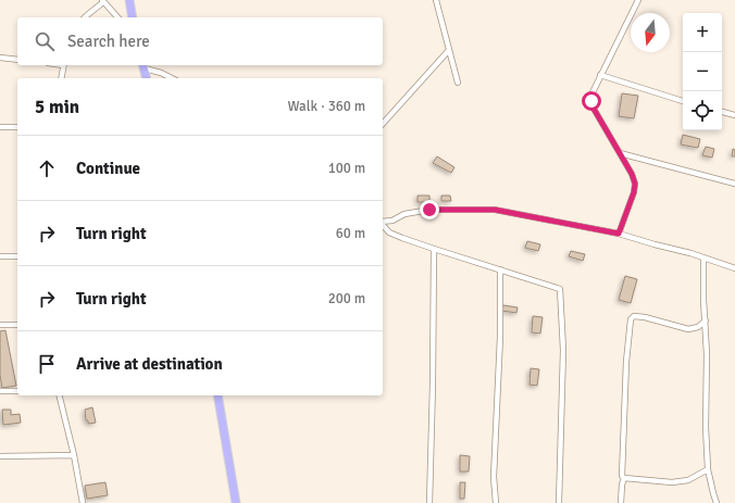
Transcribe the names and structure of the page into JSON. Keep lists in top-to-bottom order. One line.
{"north":"bottom","page":{"map_buttons":["+","−"],"search":"Search here","heading":["5 min","Walk · 360 m"],"list":[["Continue","100 m"],["Turn right","60 m"],["Turn right","200 m"],"Arrive at destination"]}}
